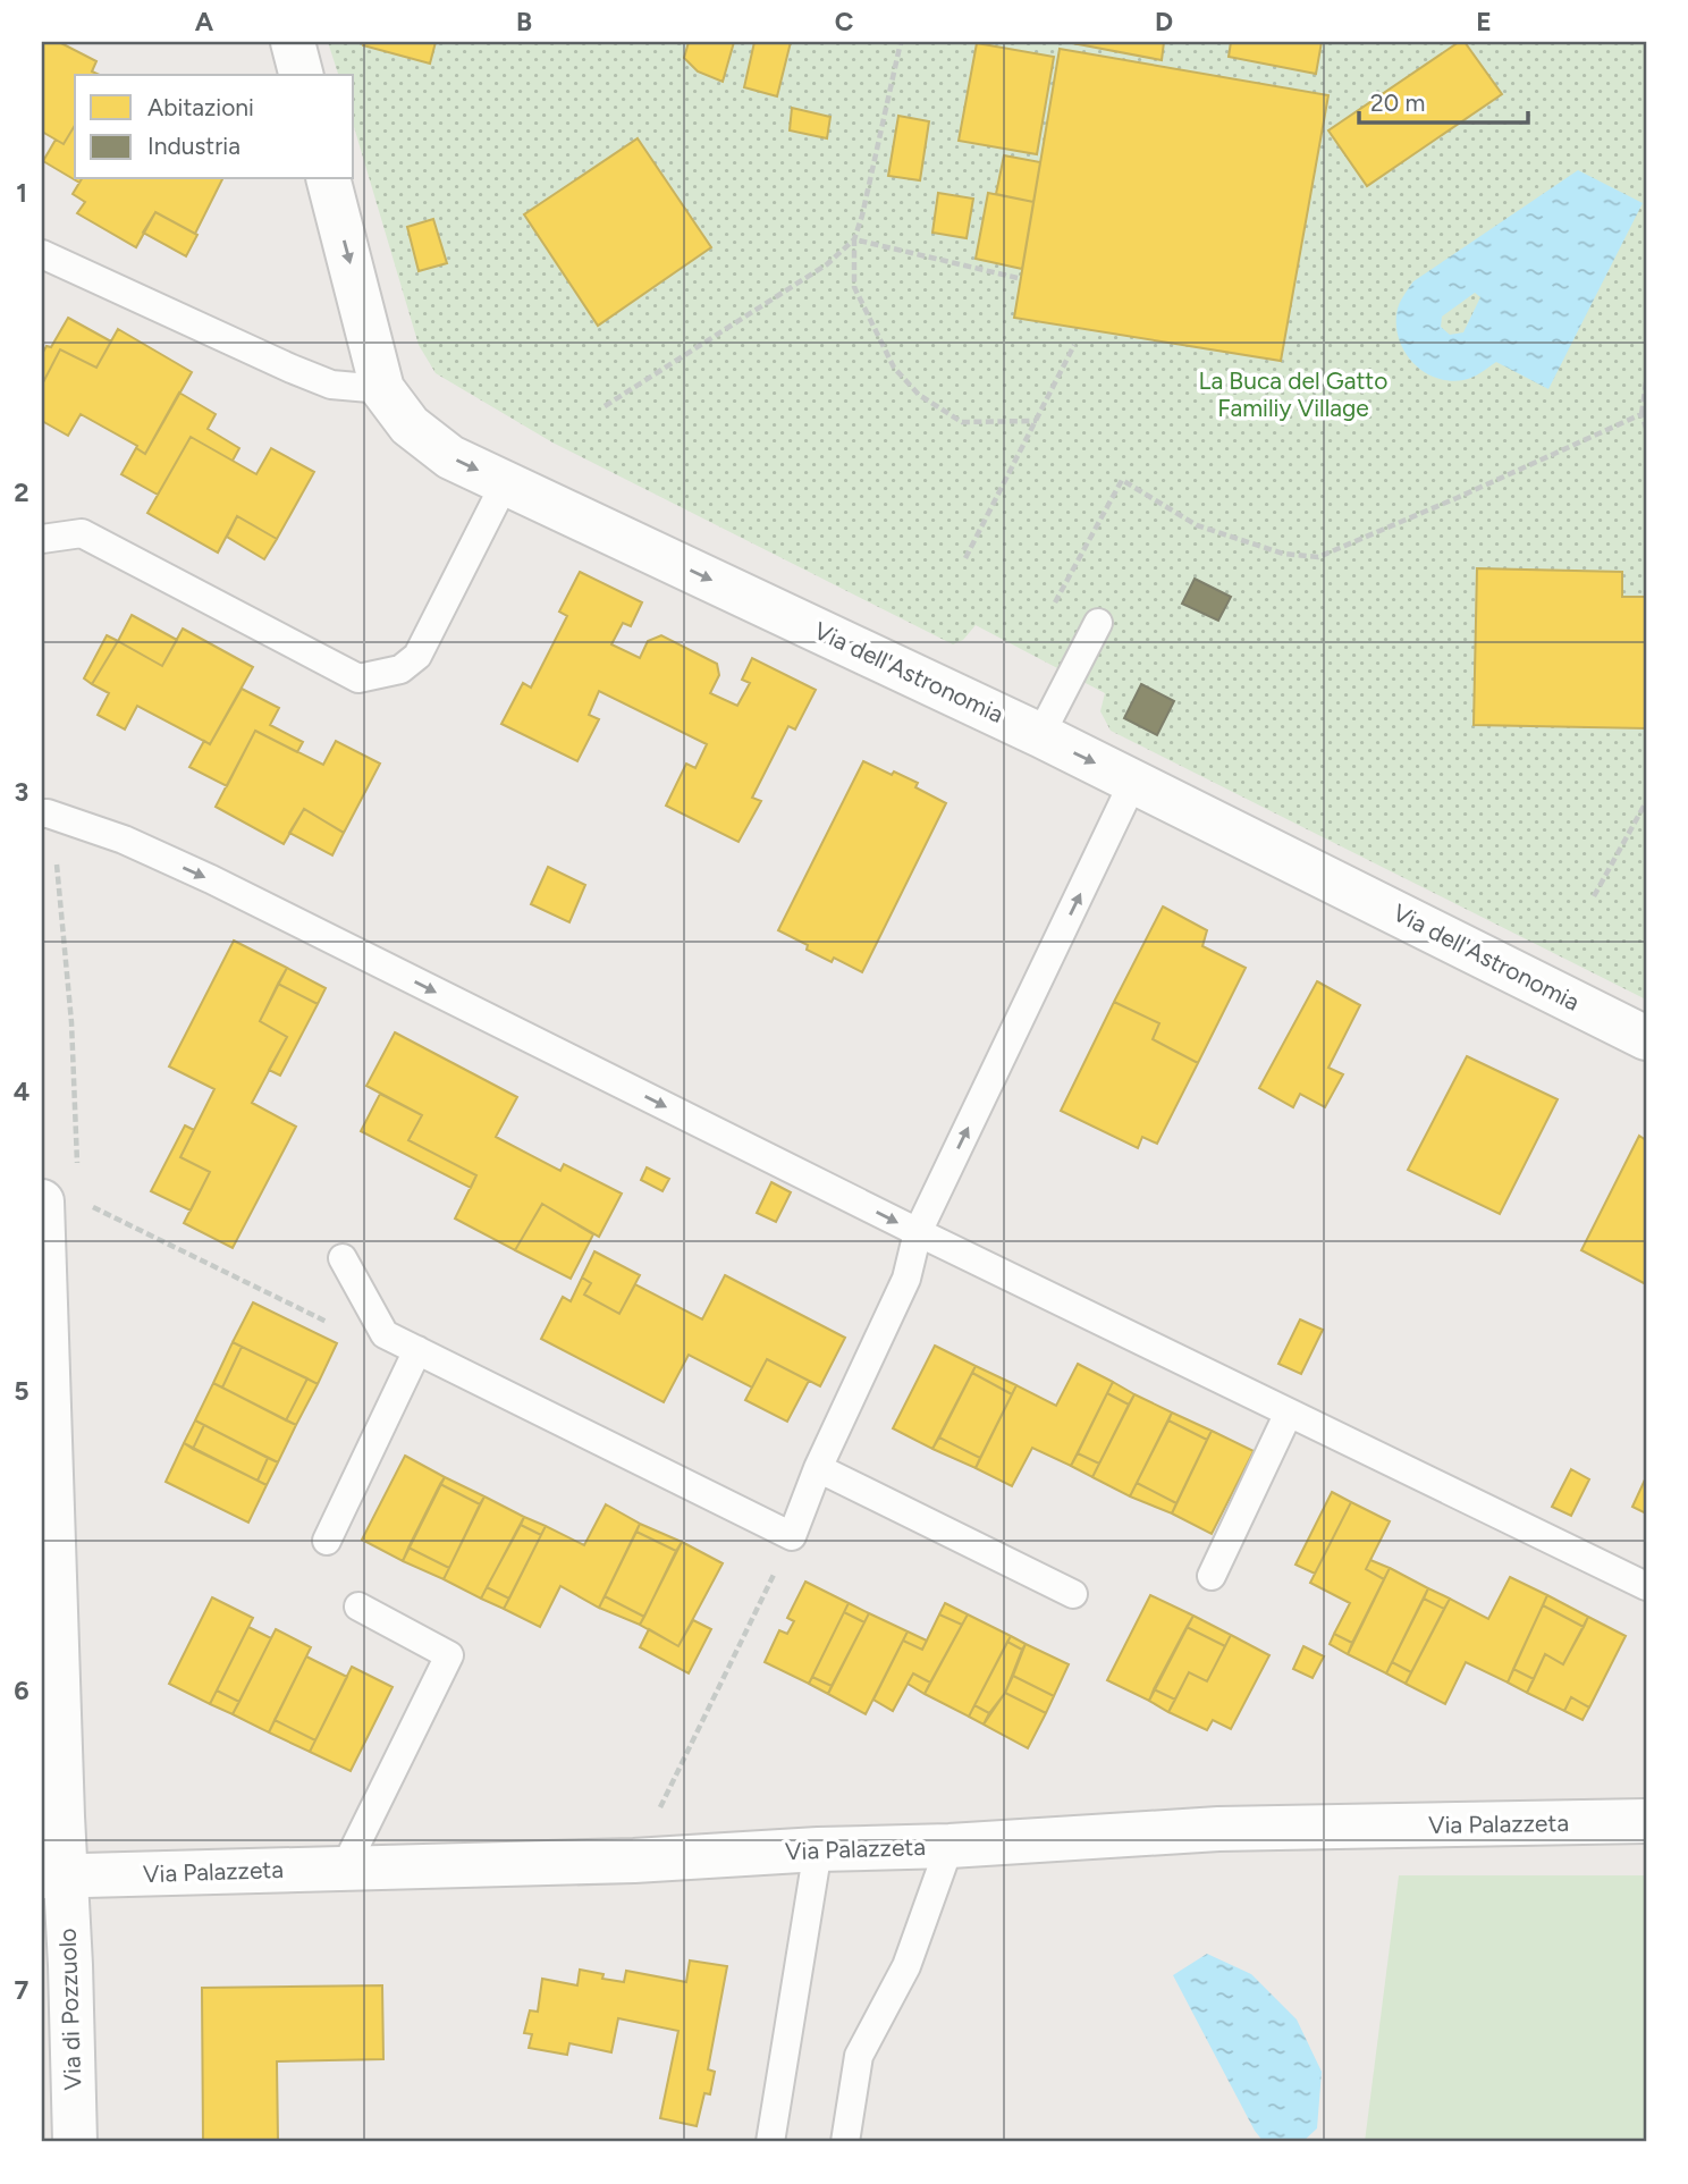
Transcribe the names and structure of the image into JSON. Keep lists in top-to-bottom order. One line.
{"streets":{"street":["Via dell'Astronomia","Via Palazzeta","Via di Pozzuolo"]},"crossings":[["Via Palazzeta","Via di Pozzuolo"]],"one_way":["Via dell'Astronomia"],"parks":["La Buca del Gatto Familiy Village"],"legend":["Abitazioni","Industria"],"scale_bar":"20 m","grid":{"columns":["A","B","C","D","E"],"rows":["1","2","3","4","5","6","7"]}}
